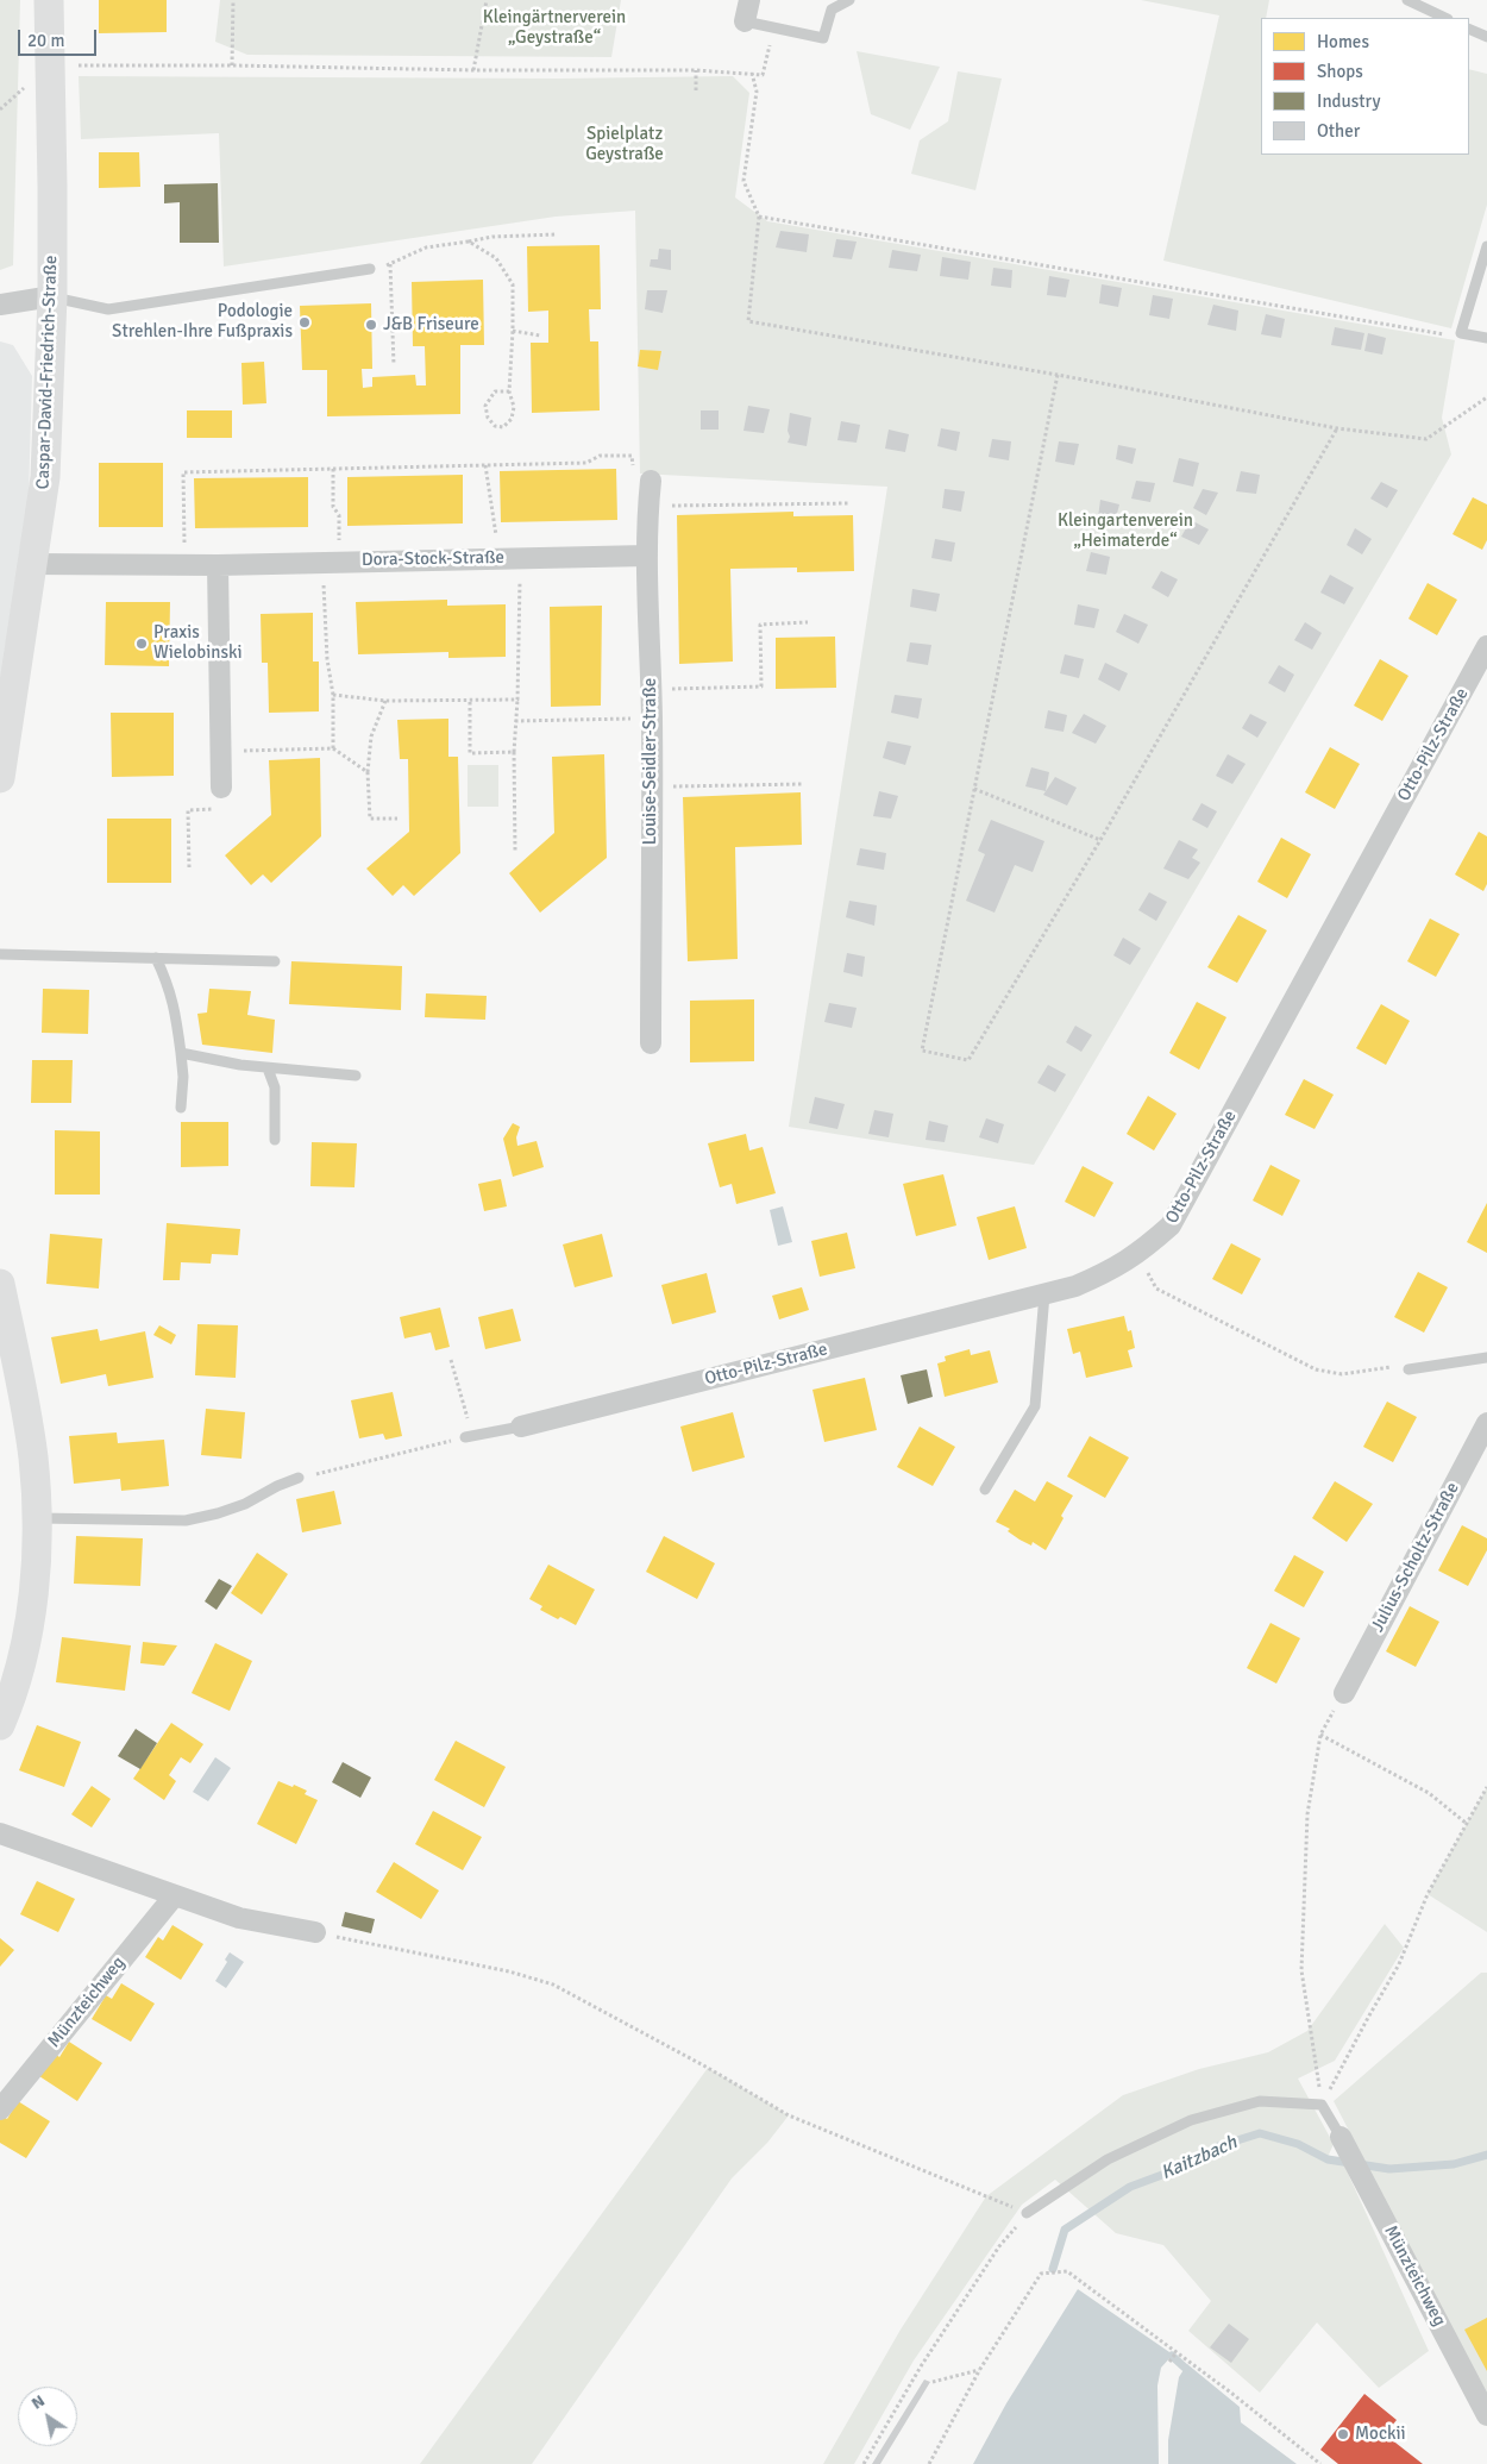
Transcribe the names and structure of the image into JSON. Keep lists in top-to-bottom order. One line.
{"streets":{"street":["Caspar-David-Friedrich-Straße","Dora-Stock-Straße","Otto-Pilz-Straße","Louise-Seidler-Straße","Julius-Scholtz-Straße","Münzteichweg"]},"crossings":[["Caspar-David-Friedrich-Straße","Dora-Stock-Straße"],["Dora-Stock-Straße","Louise-Seidler-Straße"]],"water":["Kaitzbach"],"parks":["Kleingärtnerverein „Geystraße“","Spielplatz Geystraße","Kleingartenverein „Heimaterde“"],"places":["Podologie Strehlen-Ihre Fußpraxis","J&B Friseure","Praxis Wielobinski","Mockii"],"legend":["Homes","Shops","Industry","Other"],"scale_bar":"20 m","north":"top left"}
